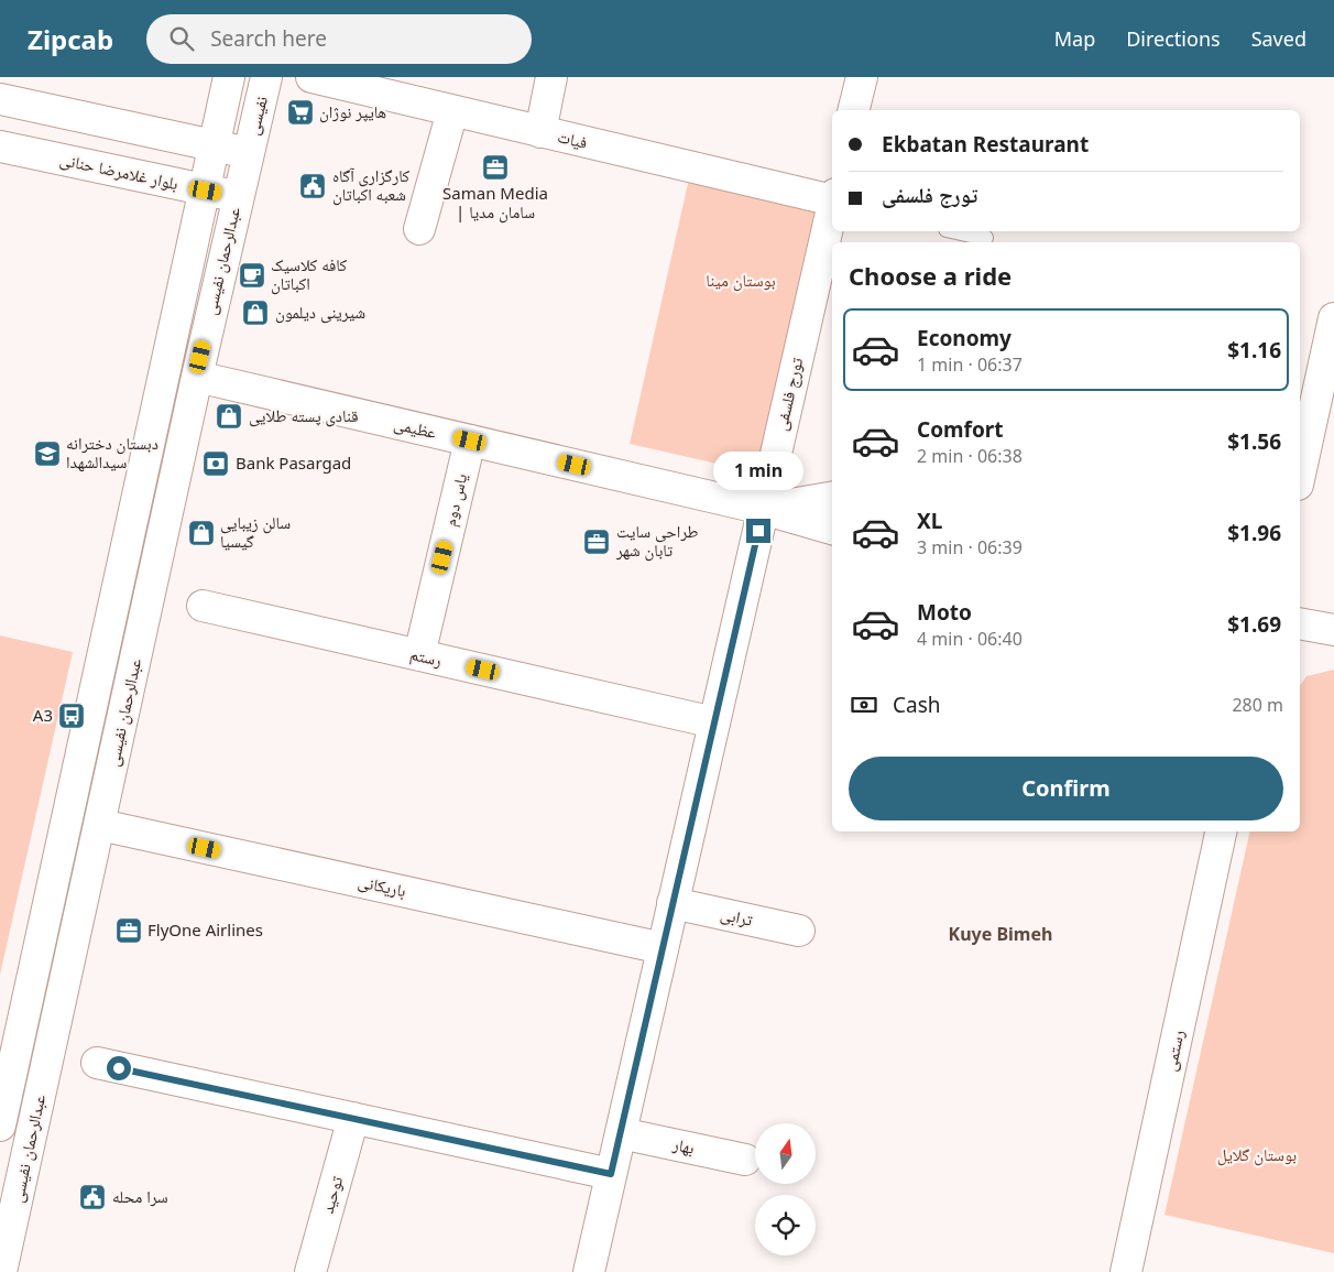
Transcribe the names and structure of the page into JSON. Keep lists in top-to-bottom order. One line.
{"streets":{"street":["نفیسی","فیات","بلوار غلامرضا حنانی","عبدالرحمان نفیسی","تورج فلسفی","عظیمی","یاس دوم","رستم","باریکانی","ترابی","رستمی","بهار","توحید"]},"crossings":[["نفیسی","عبدالرحمان نفیسی"],["بلوار غلامرضا حنانی","عبدالرحمان نفیسی"],["عبدالرحمان نفیسی","عظیمی"],["عبدالرحمان نفیسی","باریکانی"],["تورج فلسفی","عظیمی"],["تورج فلسفی","رستم"],["تورج فلسفی","باریکانی"],["تورج فلسفی","ترابی"],["تورج فلسفی","بهار"],["عظیمی","یاس دوم"],["یاس دوم","رستم"]],"districts":["Kuye Bimeh"],"parks":["بوستان مینا","بوستان گلایل"],"places":{"supermarket":["هایپر نوژان"],"office":["Saman Media | سامان مدیا","طراحی سایت تابان شهر","FlyOne Airlines"],"public building":["کارگزاری آگاه شعبه اکباتان","سرا محله"],"cafe":["کافه کلاسیک اکباتان"],"shop":["شیرینی دیلمون","قنادی پسته طلایی","سالن زیبایی گیسیا"],"school or university":["دبستان دخترانه سیدالشهدا"],"bank":["Bank Pasargad"],"bus stop":["A3"]},"north":"top","page":{"header":"Zipcab","search":"Search here","nav":["Map","Directions","Saved"],"banner":["Ekbatan Restaurant","تورج فلسفی"],"heading":"Choose a ride","list":[{"name":"Economy","note":"1 min · 06:37","value":"$1.16"},{"name":"Comfort","note":"2 min · 06:38","value":"$1.56"},{"name":"XL","note":"3 min · 06:39","value":"$1.96"},{"name":"Moto","note":"4 min · 06:40","value":"$1.69"}],"bubble":"1 min","pay":["Cash","280 m"],"buttons":"Confirm"}}
